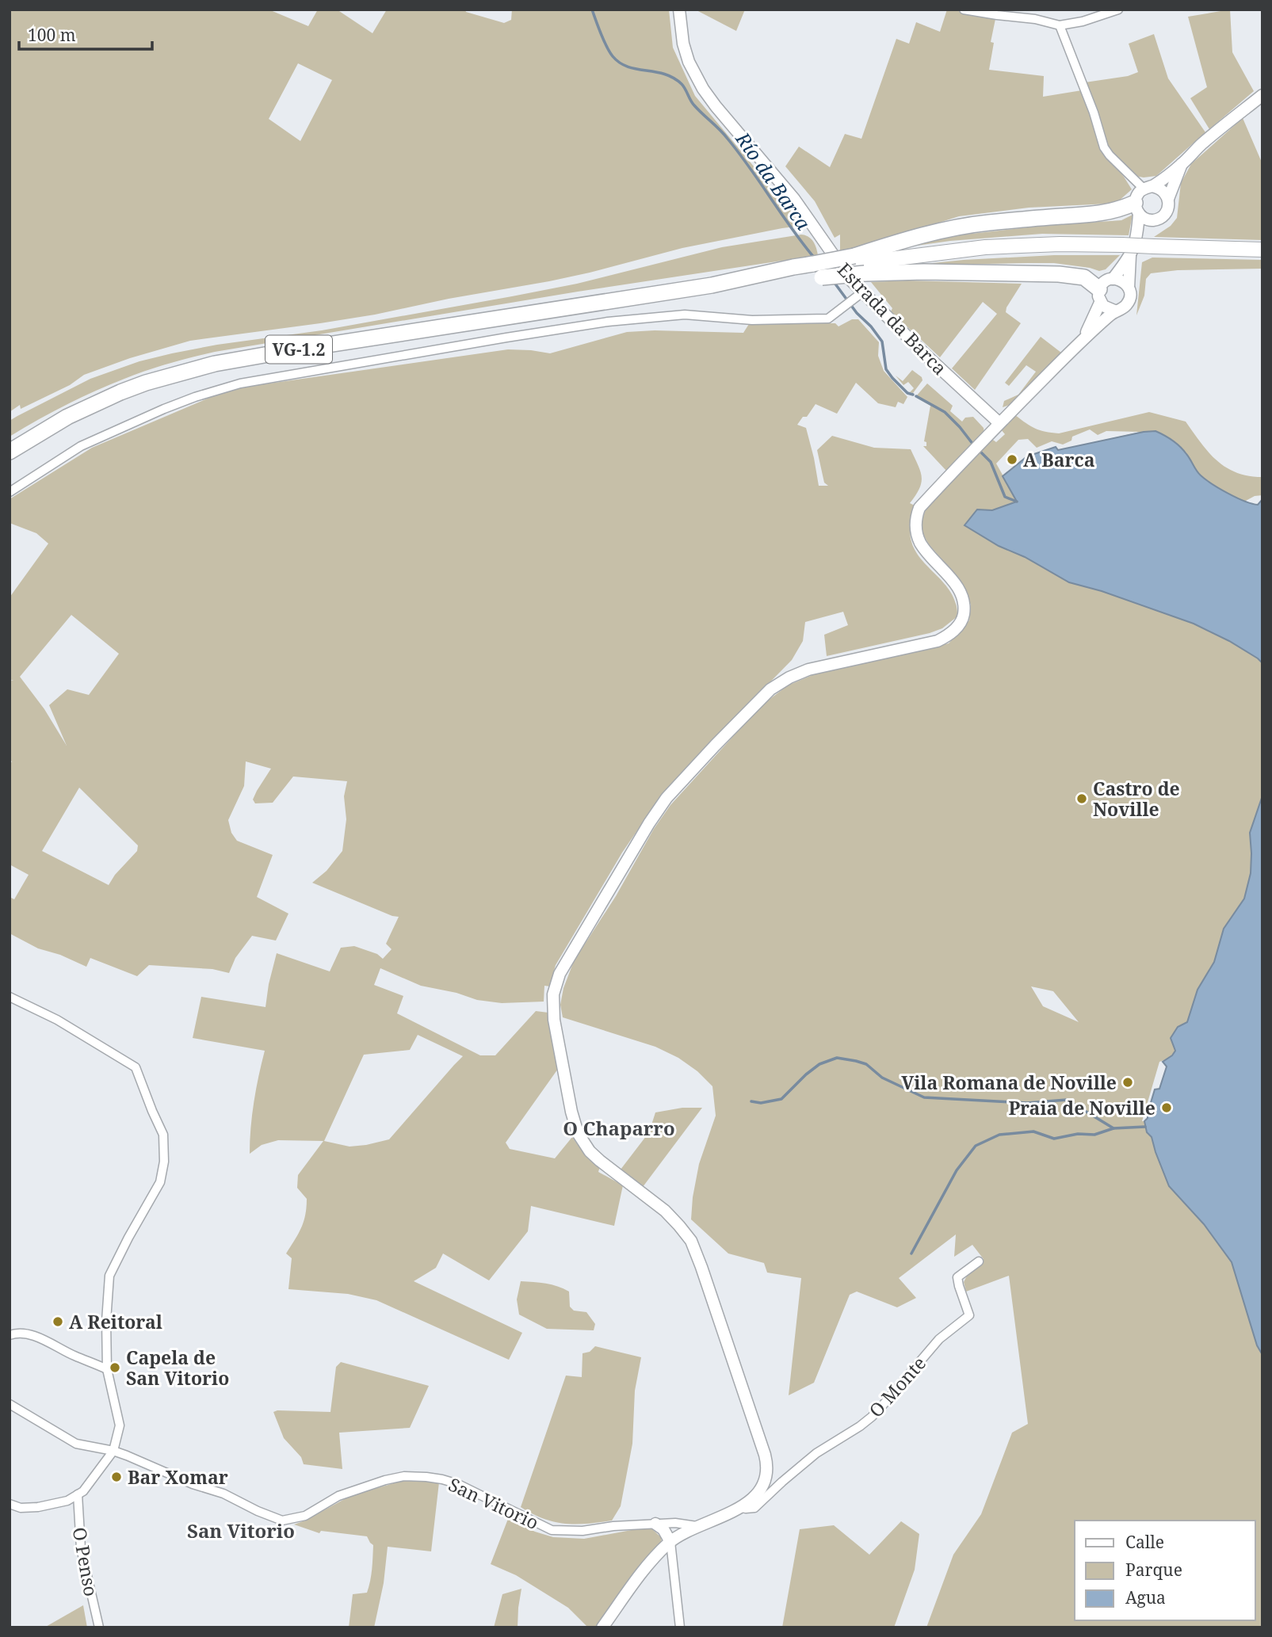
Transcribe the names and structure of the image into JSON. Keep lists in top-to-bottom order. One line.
{"streets":{"highway":["VG-1.2"],"street":["Estrada da Barca","O Monte","San Vitorio","O Penso"]},"districts":["O Chaparro","San Vitorio"],"water":["Río da Barca"],"places":["A Barca","Castro de Noville","Vila Romana de Noville","Praia de Noville","A Reitoral","Capela de San Vitorio","Bar Xomar"],"legend":["Calle","Parque","Agua"],"scale_bar":"100 m"}
